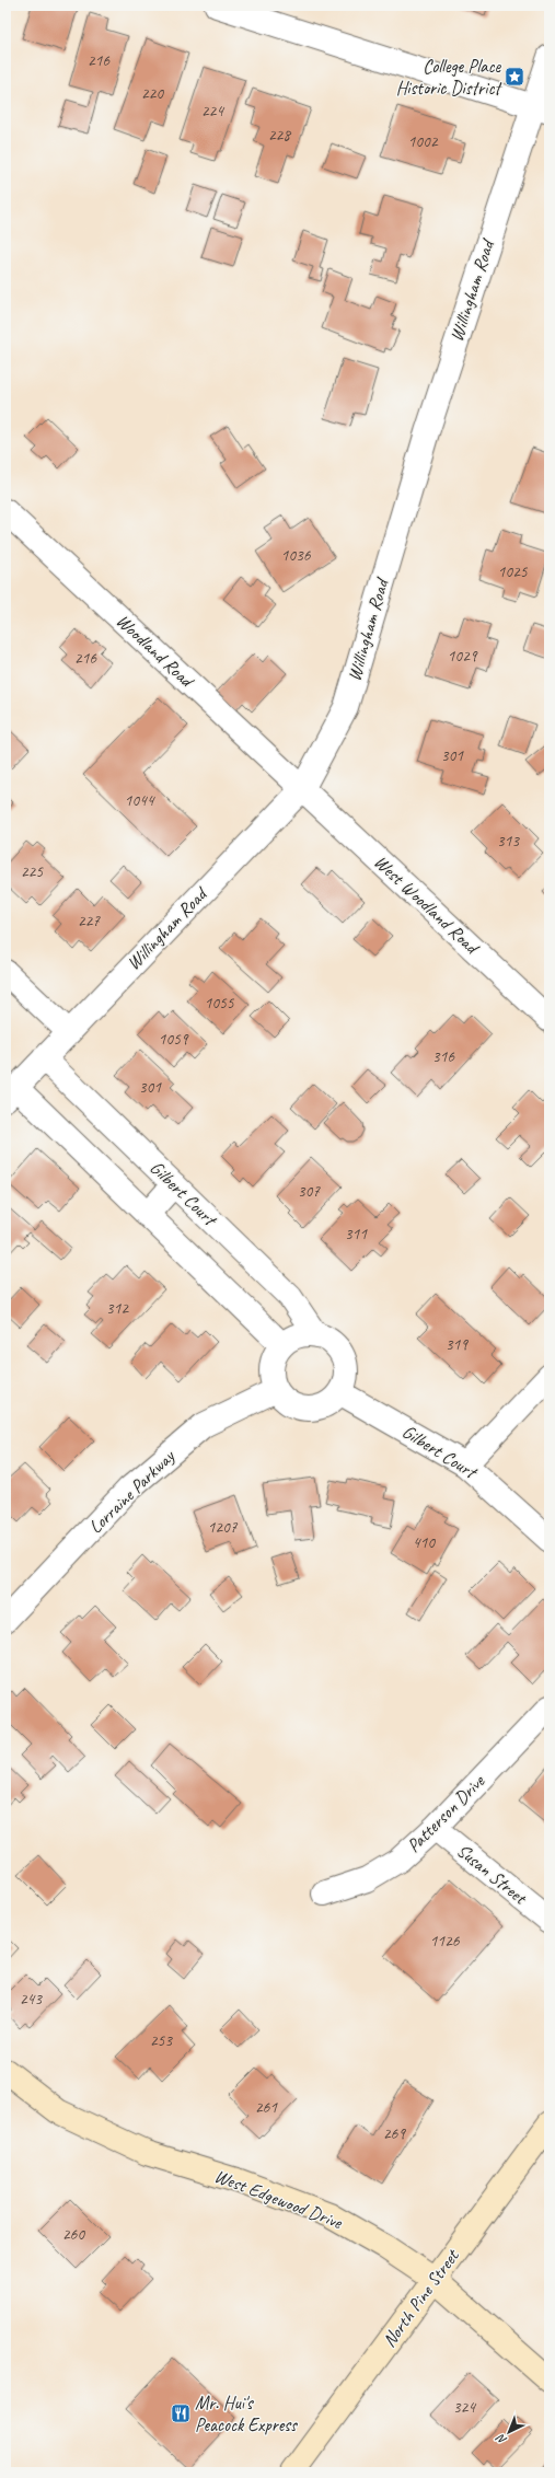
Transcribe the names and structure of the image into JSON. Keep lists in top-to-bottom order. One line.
{"streets":{"street":["Willingham Road","Woodland Road","West Woodland Road","Gilbert Court","Lorraine Parkway","Patterson Drive","Susan Street","West Edgewood Drive","North Pine Street"]},"crossings":[["Willingham Road","Woodland Road"],["Willingham Road","West Woodland Road"],["Willingham Road","Gilbert Court"],["Woodland Road","West Woodland Road"],["Gilbert Court","Lorraine Parkway"],["Patterson Drive","Susan Street"],["West Edgewood Drive","North Pine Street"]],"places":{"place":["College Place Historic District"],"restaurant":["Mr. Hui's Peacock Express"]},"house_numbers":["216","220","224","228","1002","1036","1025","1029","216","301","1044","313","225","227","1055","1059","316","301","307","311","312","319","1207","410","1126","243","253","261","269","260","324"],"north":"bottom left"}
